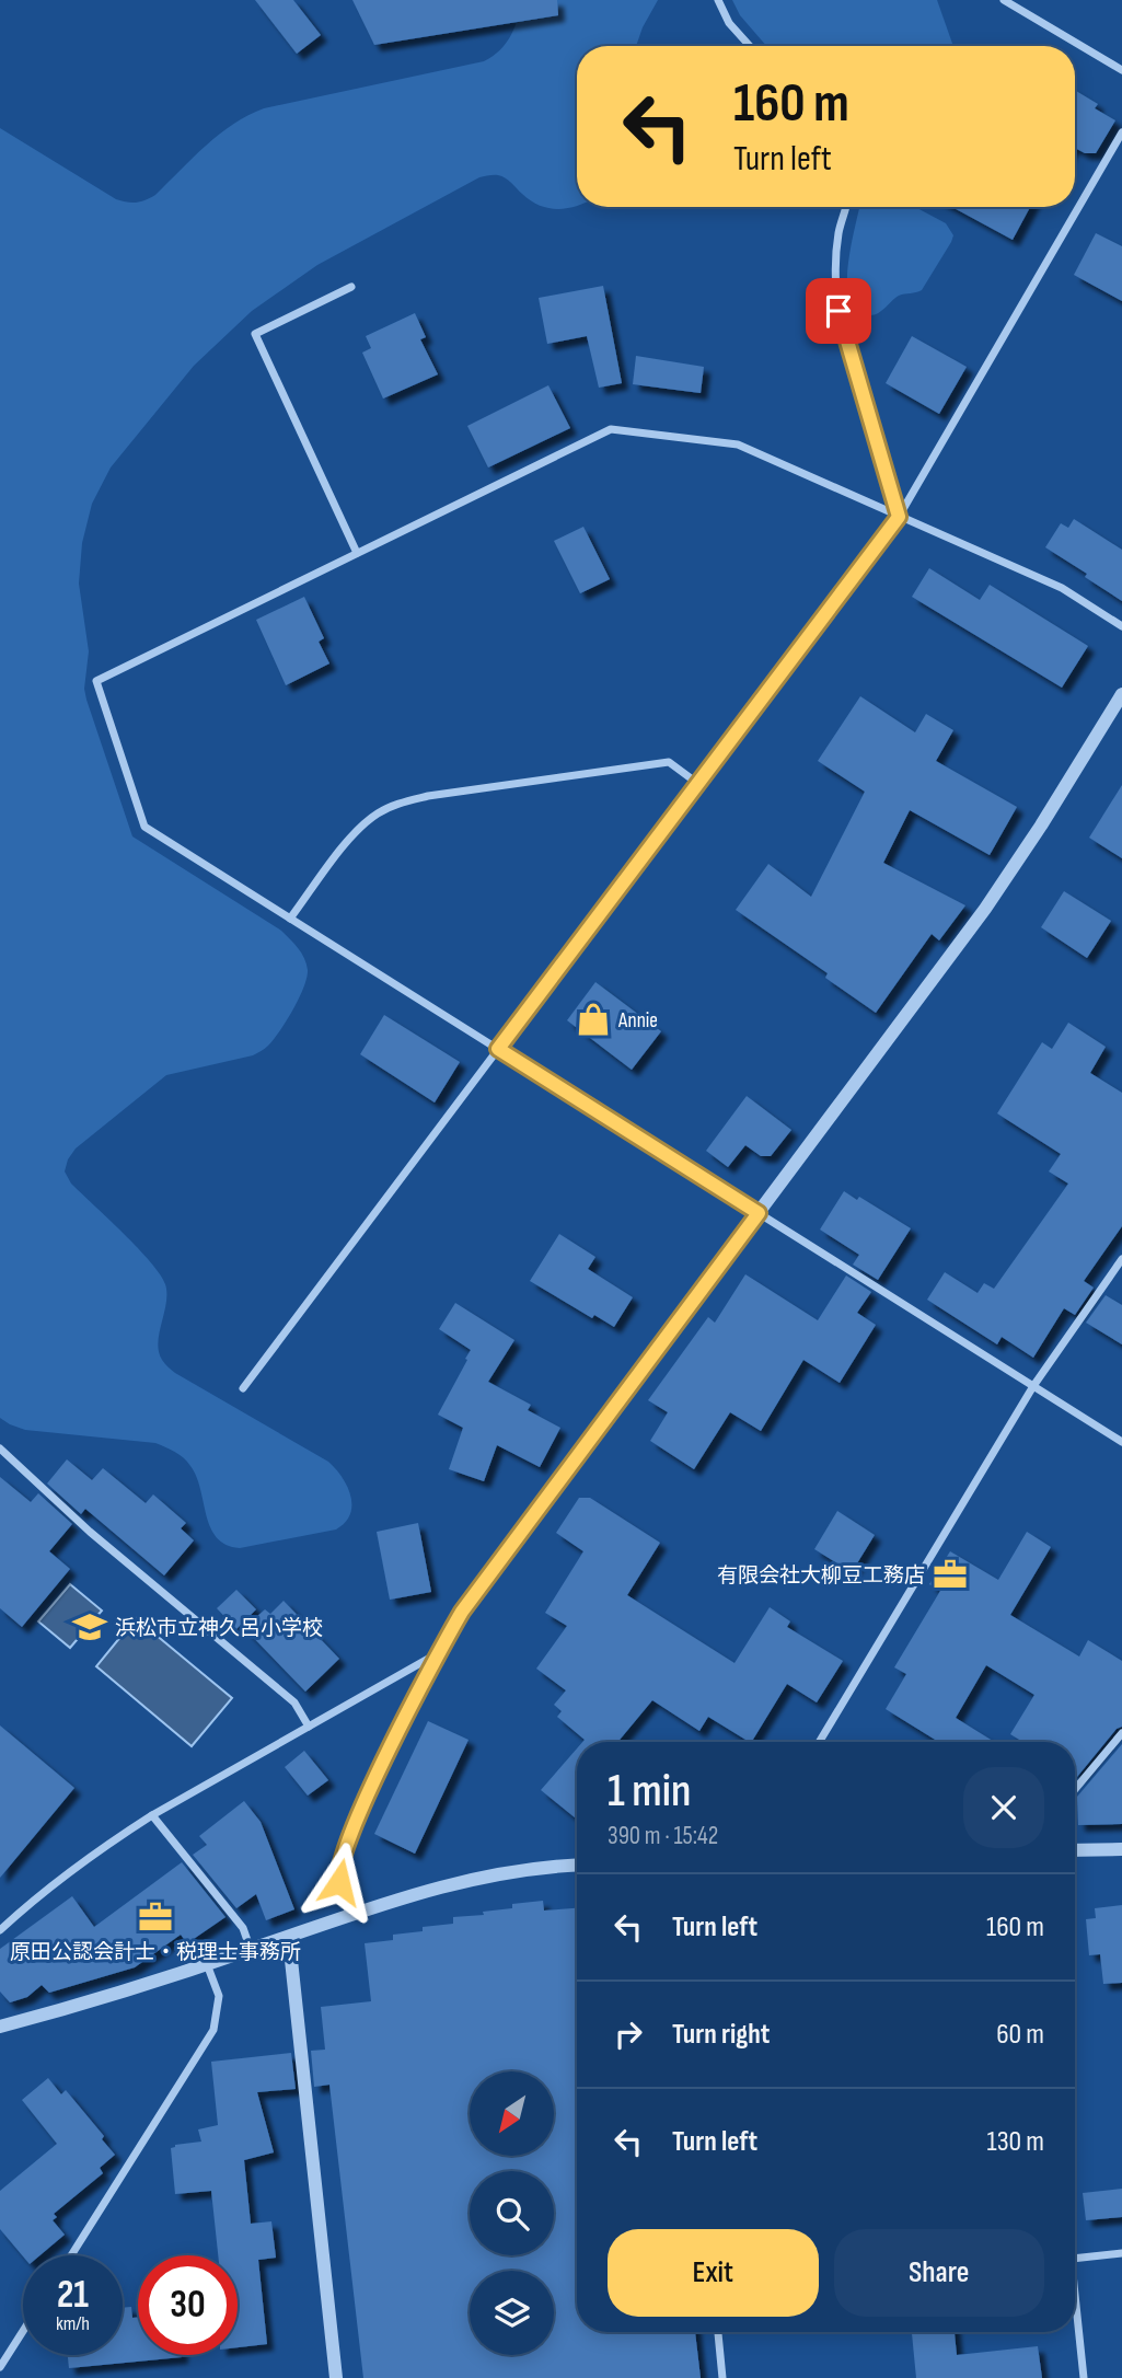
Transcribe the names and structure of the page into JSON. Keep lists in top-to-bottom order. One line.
{"places":{"shop":["Annie"],"office":["有限会社大柳豆工務店","原田公認会計士・税理士事務所"],"school or university":["浜松市立神久呂小学校"]},"north":"bottom left","page":{"turn":["160 m","Turn left"],"heading":["1 min","390 m · 15:42"],"list":[{"name":"Turn left","value":"160 m"},{"name":"Turn right","value":"60 m"},{"name":"Turn left","value":"130 m"}],"buttons":["Exit","Share"],"speed":"21 km/h","limit":"30"}}
